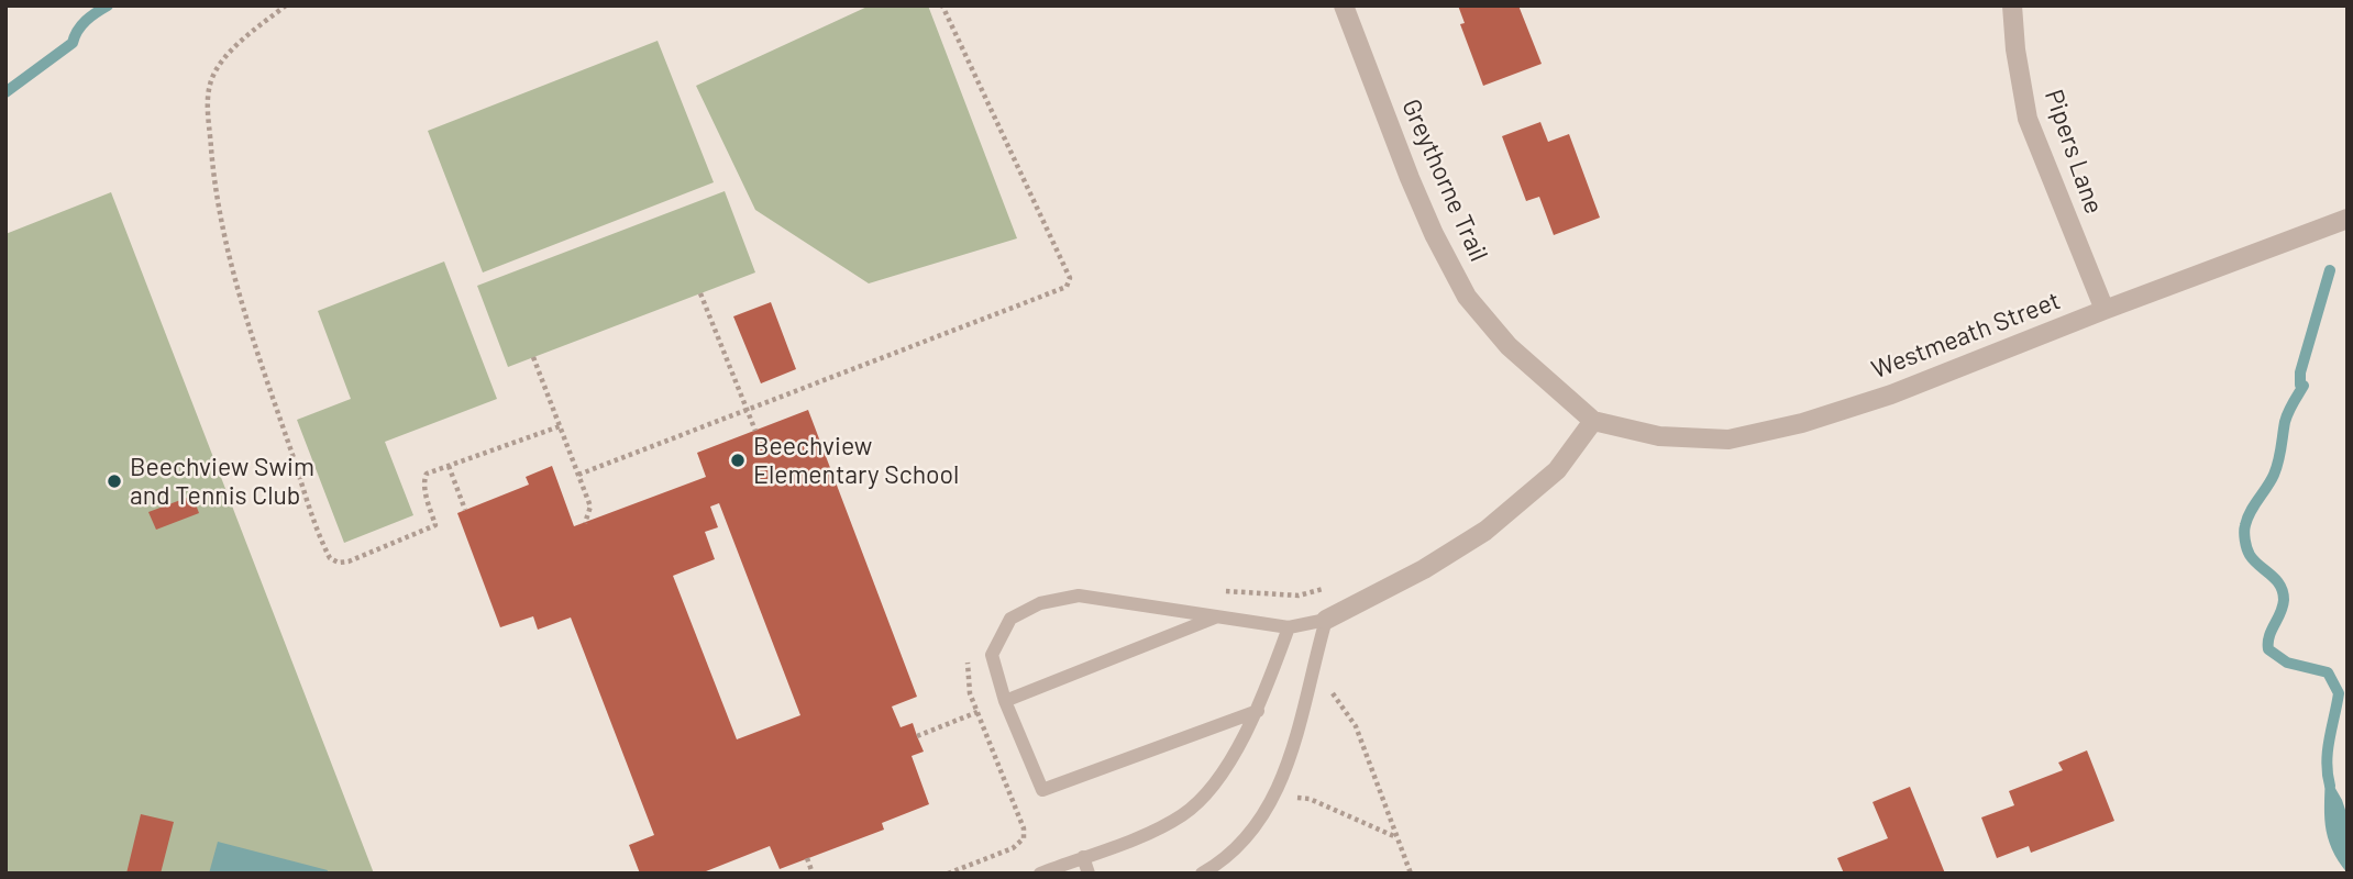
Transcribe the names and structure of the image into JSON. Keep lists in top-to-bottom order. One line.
{"streets":{"street":["Pipers Lane","Greythorne Trail","Westmeath Street"]},"crossings":[["Pipers Lane","Westmeath Street"],["Greythorne Trail","Westmeath Street"]],"places":["Beechview Elementary School","Beechview Swim and Tennis Club"]}
